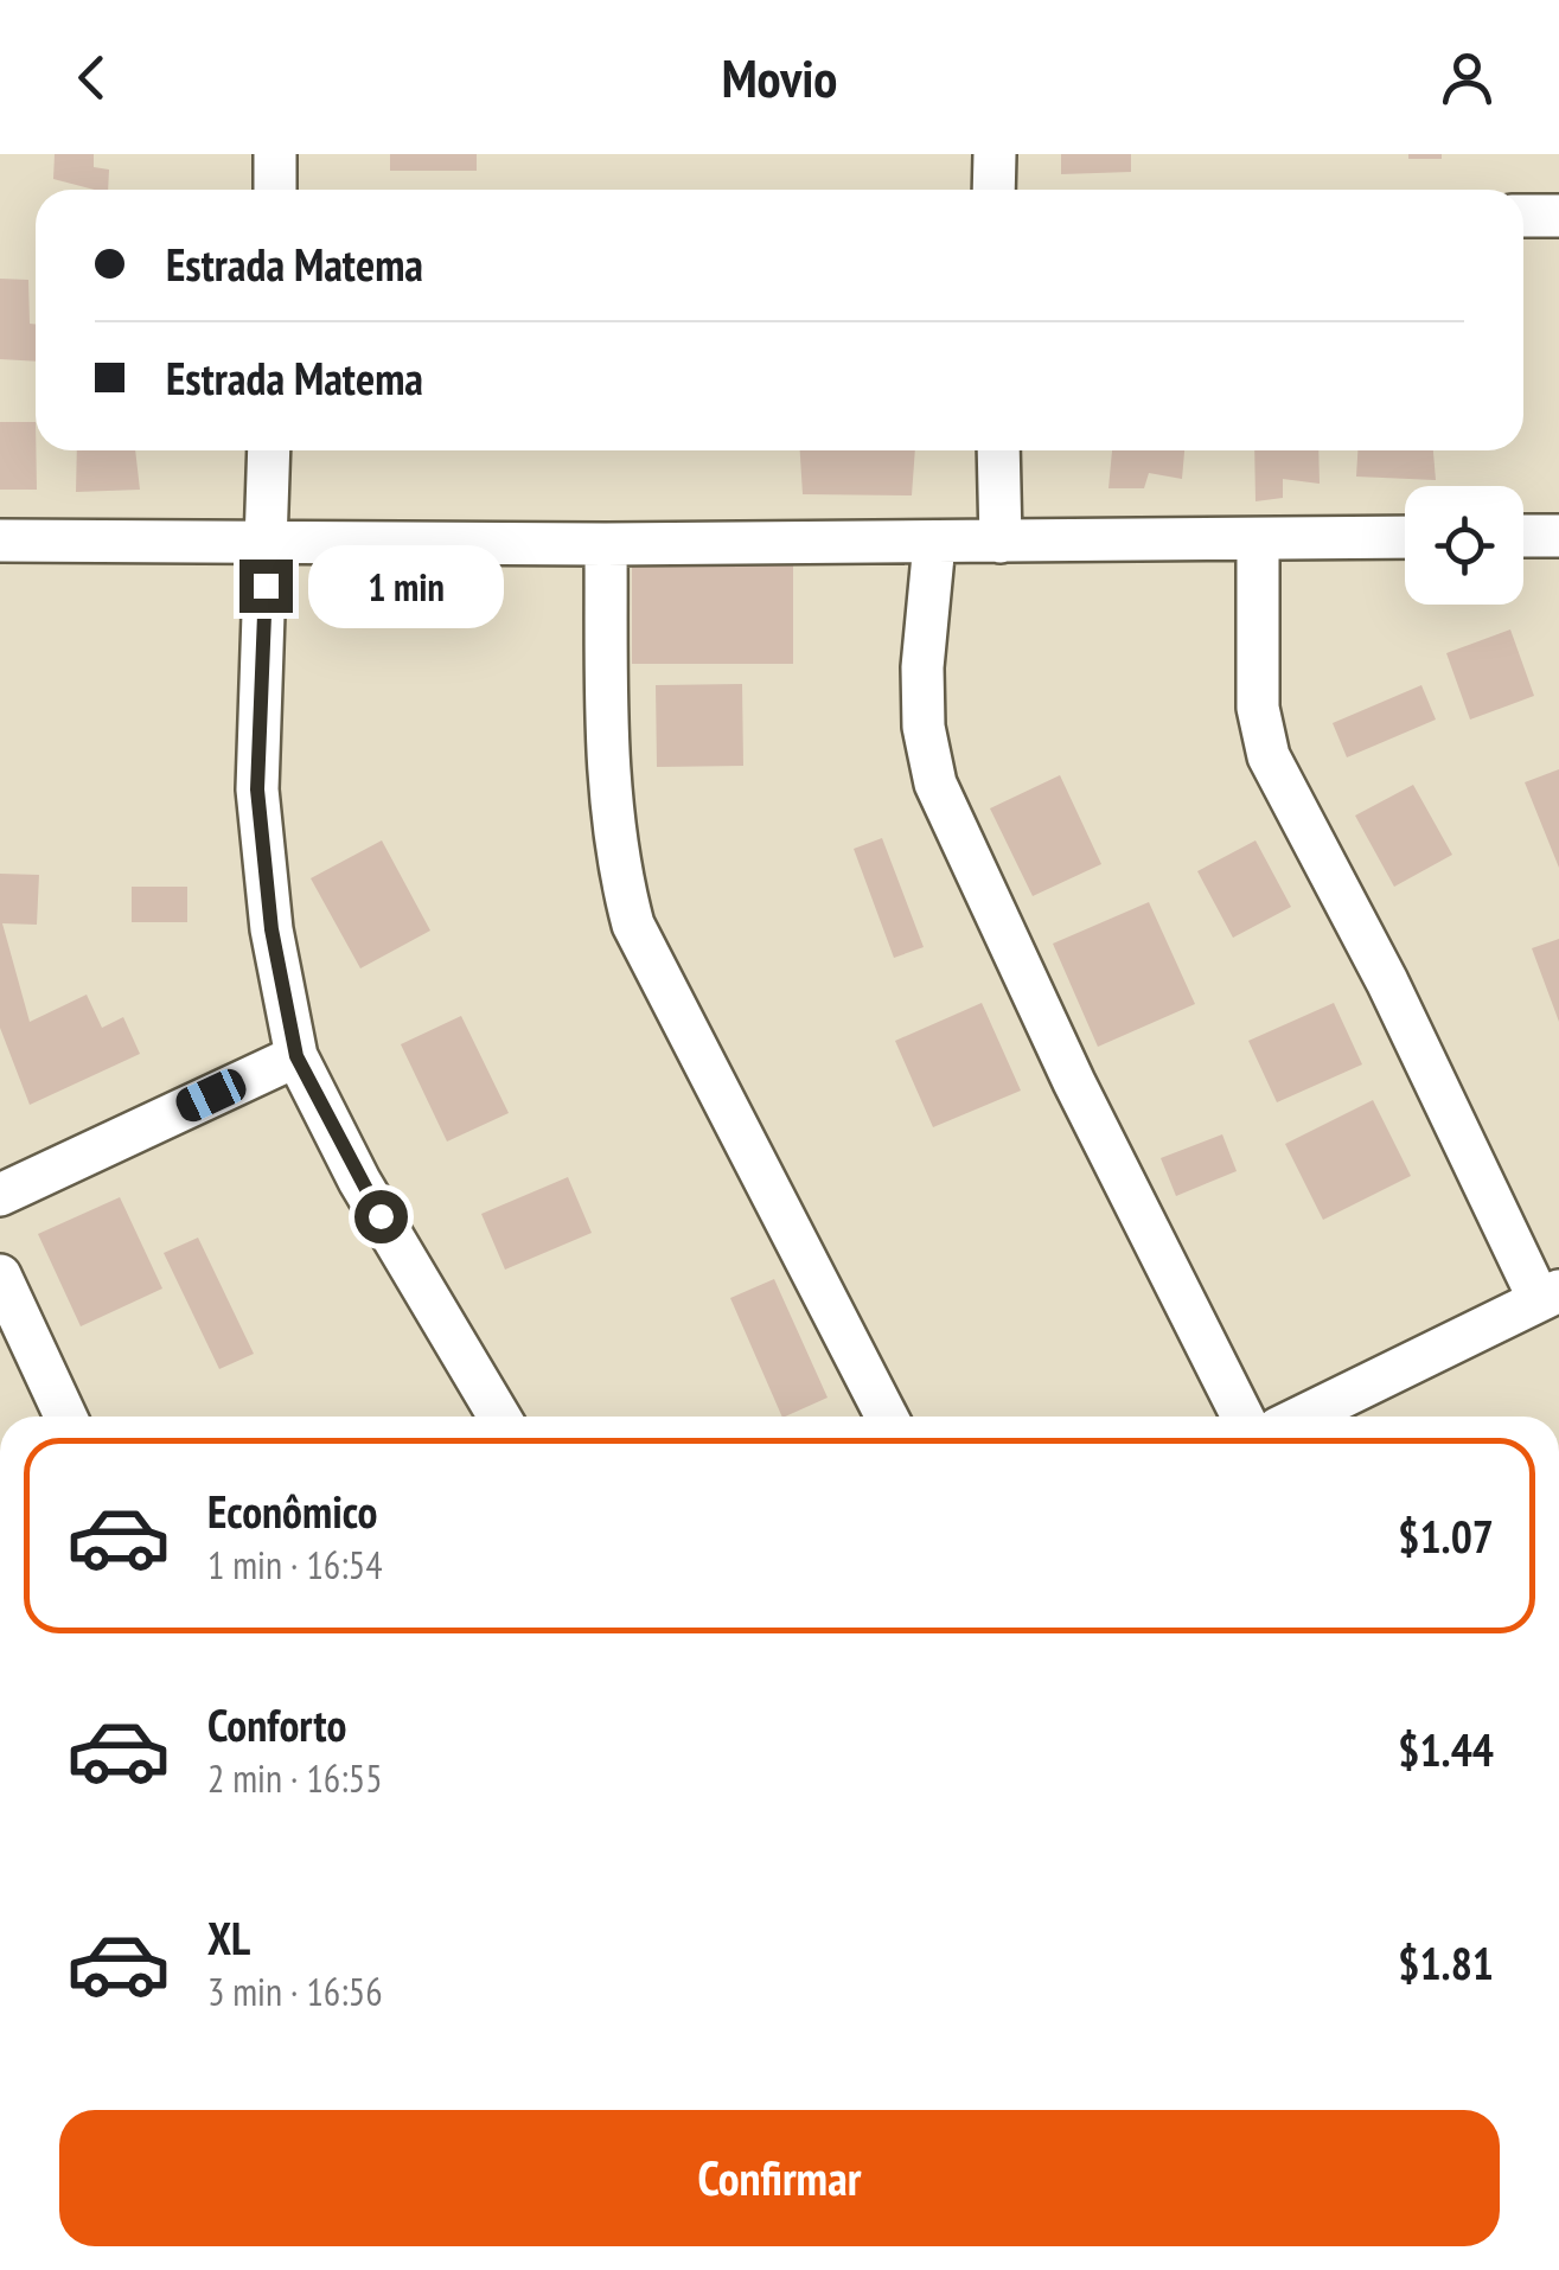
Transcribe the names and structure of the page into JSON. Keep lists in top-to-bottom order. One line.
{"page":{"header":"Movio","banner":["Estrada Matema","Estrada Matema"],"bubble":"1 min","list":[{"name":"Econômico","note":"1 min · 16:54","value":"$1.07"},{"name":"Conforto","note":"2 min · 16:55","value":"$1.44"},{"name":"XL","note":"3 min · 16:56","value":"$1.81"}],"buttons":"Confirmar"}}
